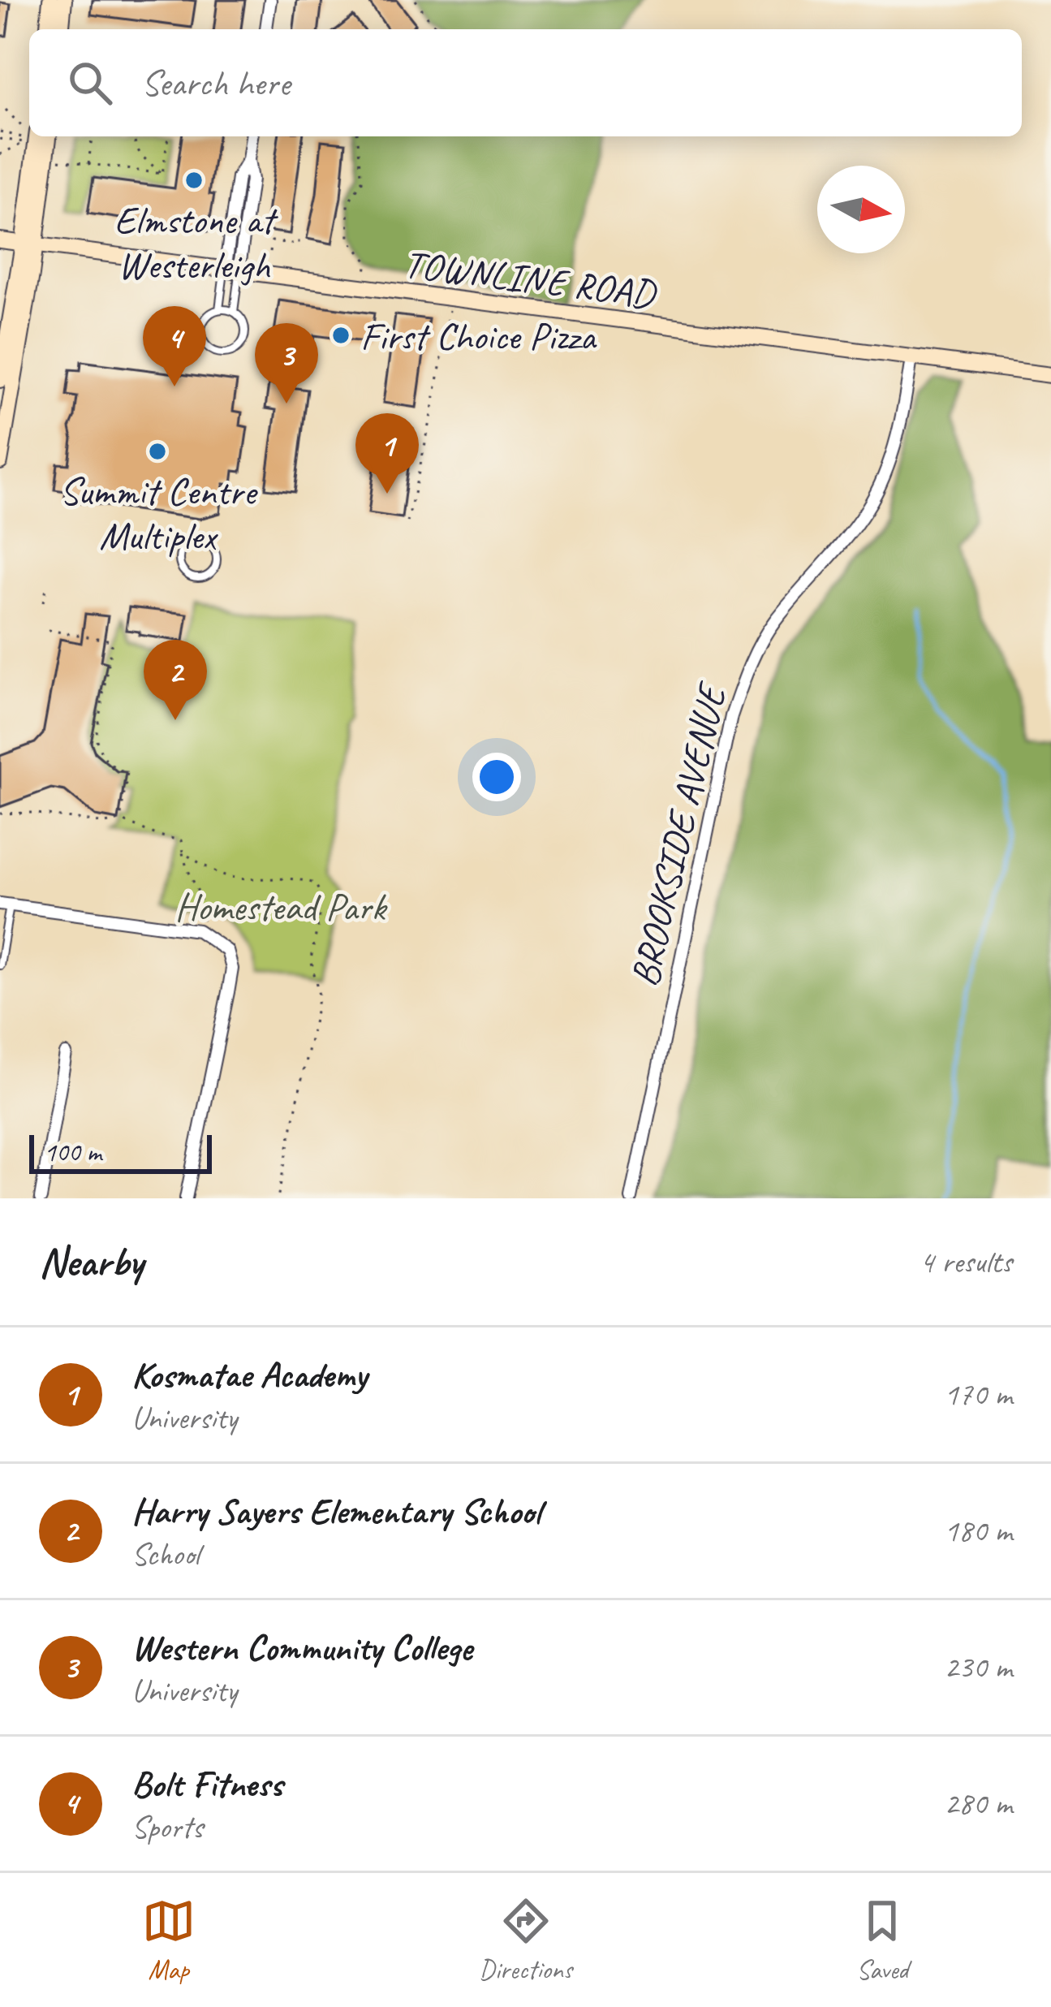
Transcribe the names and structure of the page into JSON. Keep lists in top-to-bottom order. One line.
{"streets":{"street":["TOWNLINE ROAD","BROOKSIDE AVENUE"]},"crossings":[["TOWNLINE ROAD","BROOKSIDE AVENUE"]],"parks":["Homestead Park"],"places":["Elmstone at Westerleigh","First Choice Pizza","Summit Centre Multiplex"],"scale_bar":"100 m","north":"right","page":{"search":"Search here","pins":["4","3","1","2"],"scale":"100 m","heading":["Nearby","4 results"],"list":[{"mark":"1","name":"Kosmatae Academy","note":"University","value":"170 m"},{"mark":"2","name":"Harry Sayers Elementary School","note":"School","value":"180 m"},{"mark":"3","name":"Western Community College","note":"University","value":"230 m"},{"mark":"4","name":"Bolt Fitness","note":"Sports","value":"280 m"}],"nav":["Map","Directions","Saved"]}}
